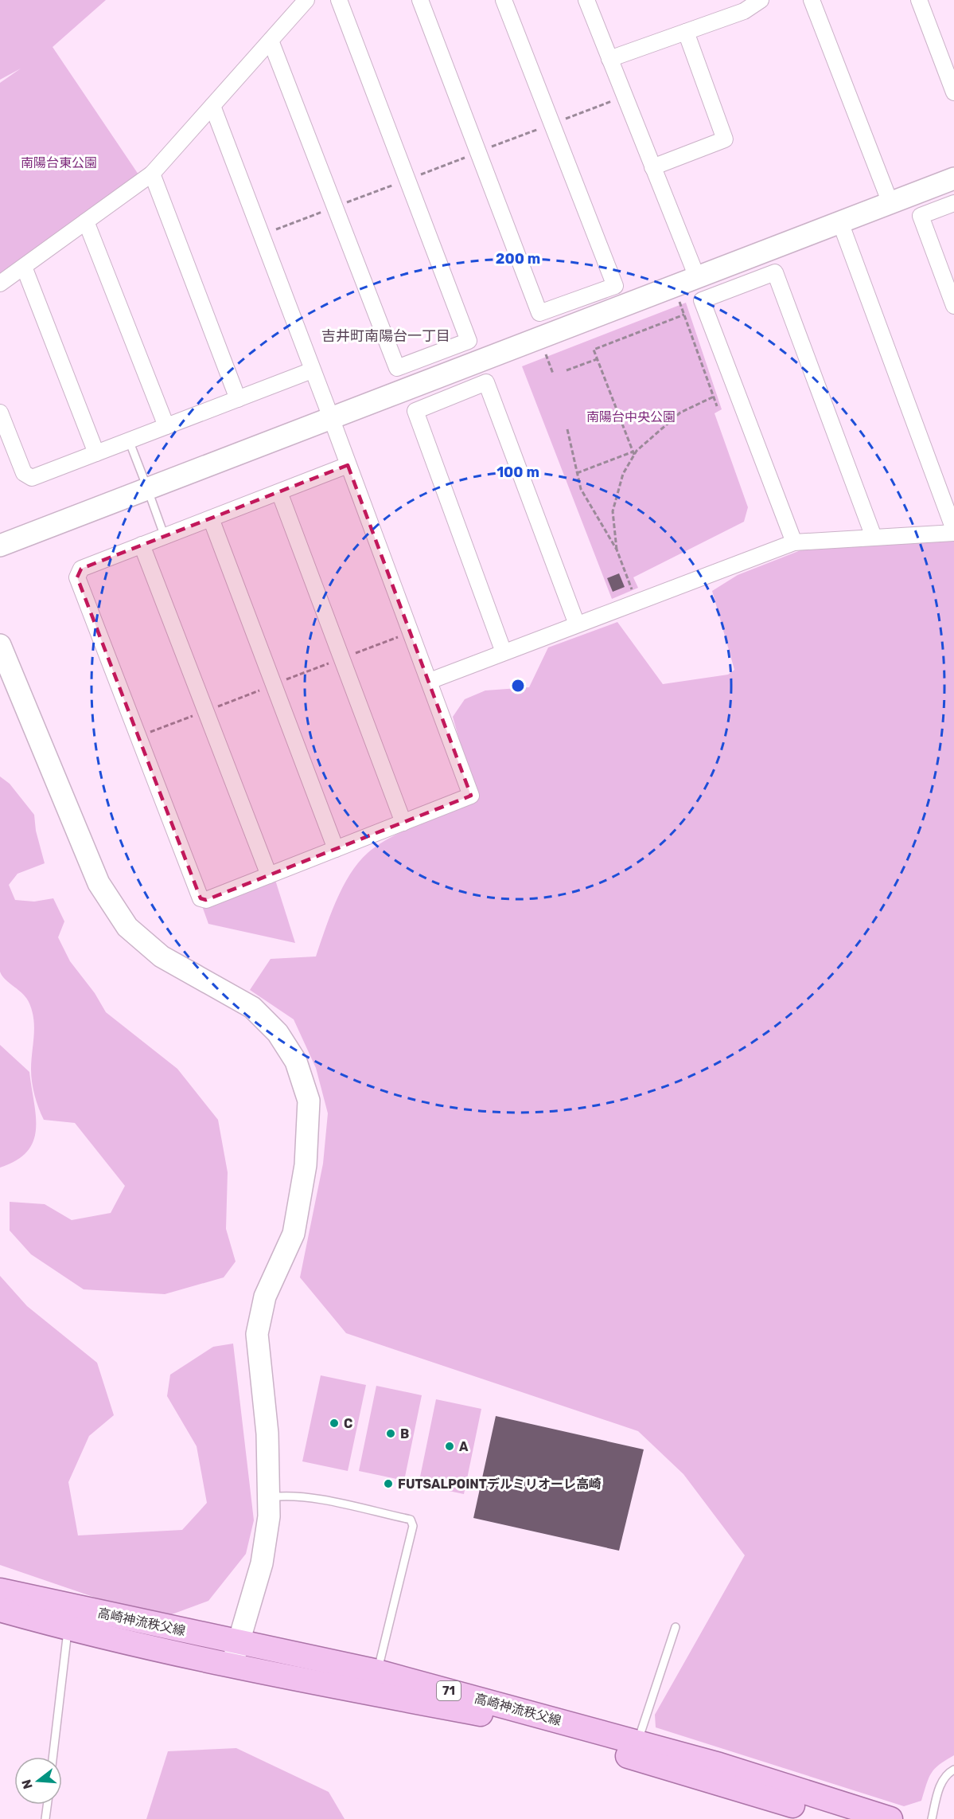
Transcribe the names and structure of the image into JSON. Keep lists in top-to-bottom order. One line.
{"streets":{"main road":["高崎神流秩父線","71"]},"districts":["吉井町南陽台一丁目"],"parks":["南陽台東公園","南陽台中央公園"],"places":["C","B","A","FUTSALPOINTデルミリオーレ高崎"],"north":"left","rings":["200 m","100 m"]}
